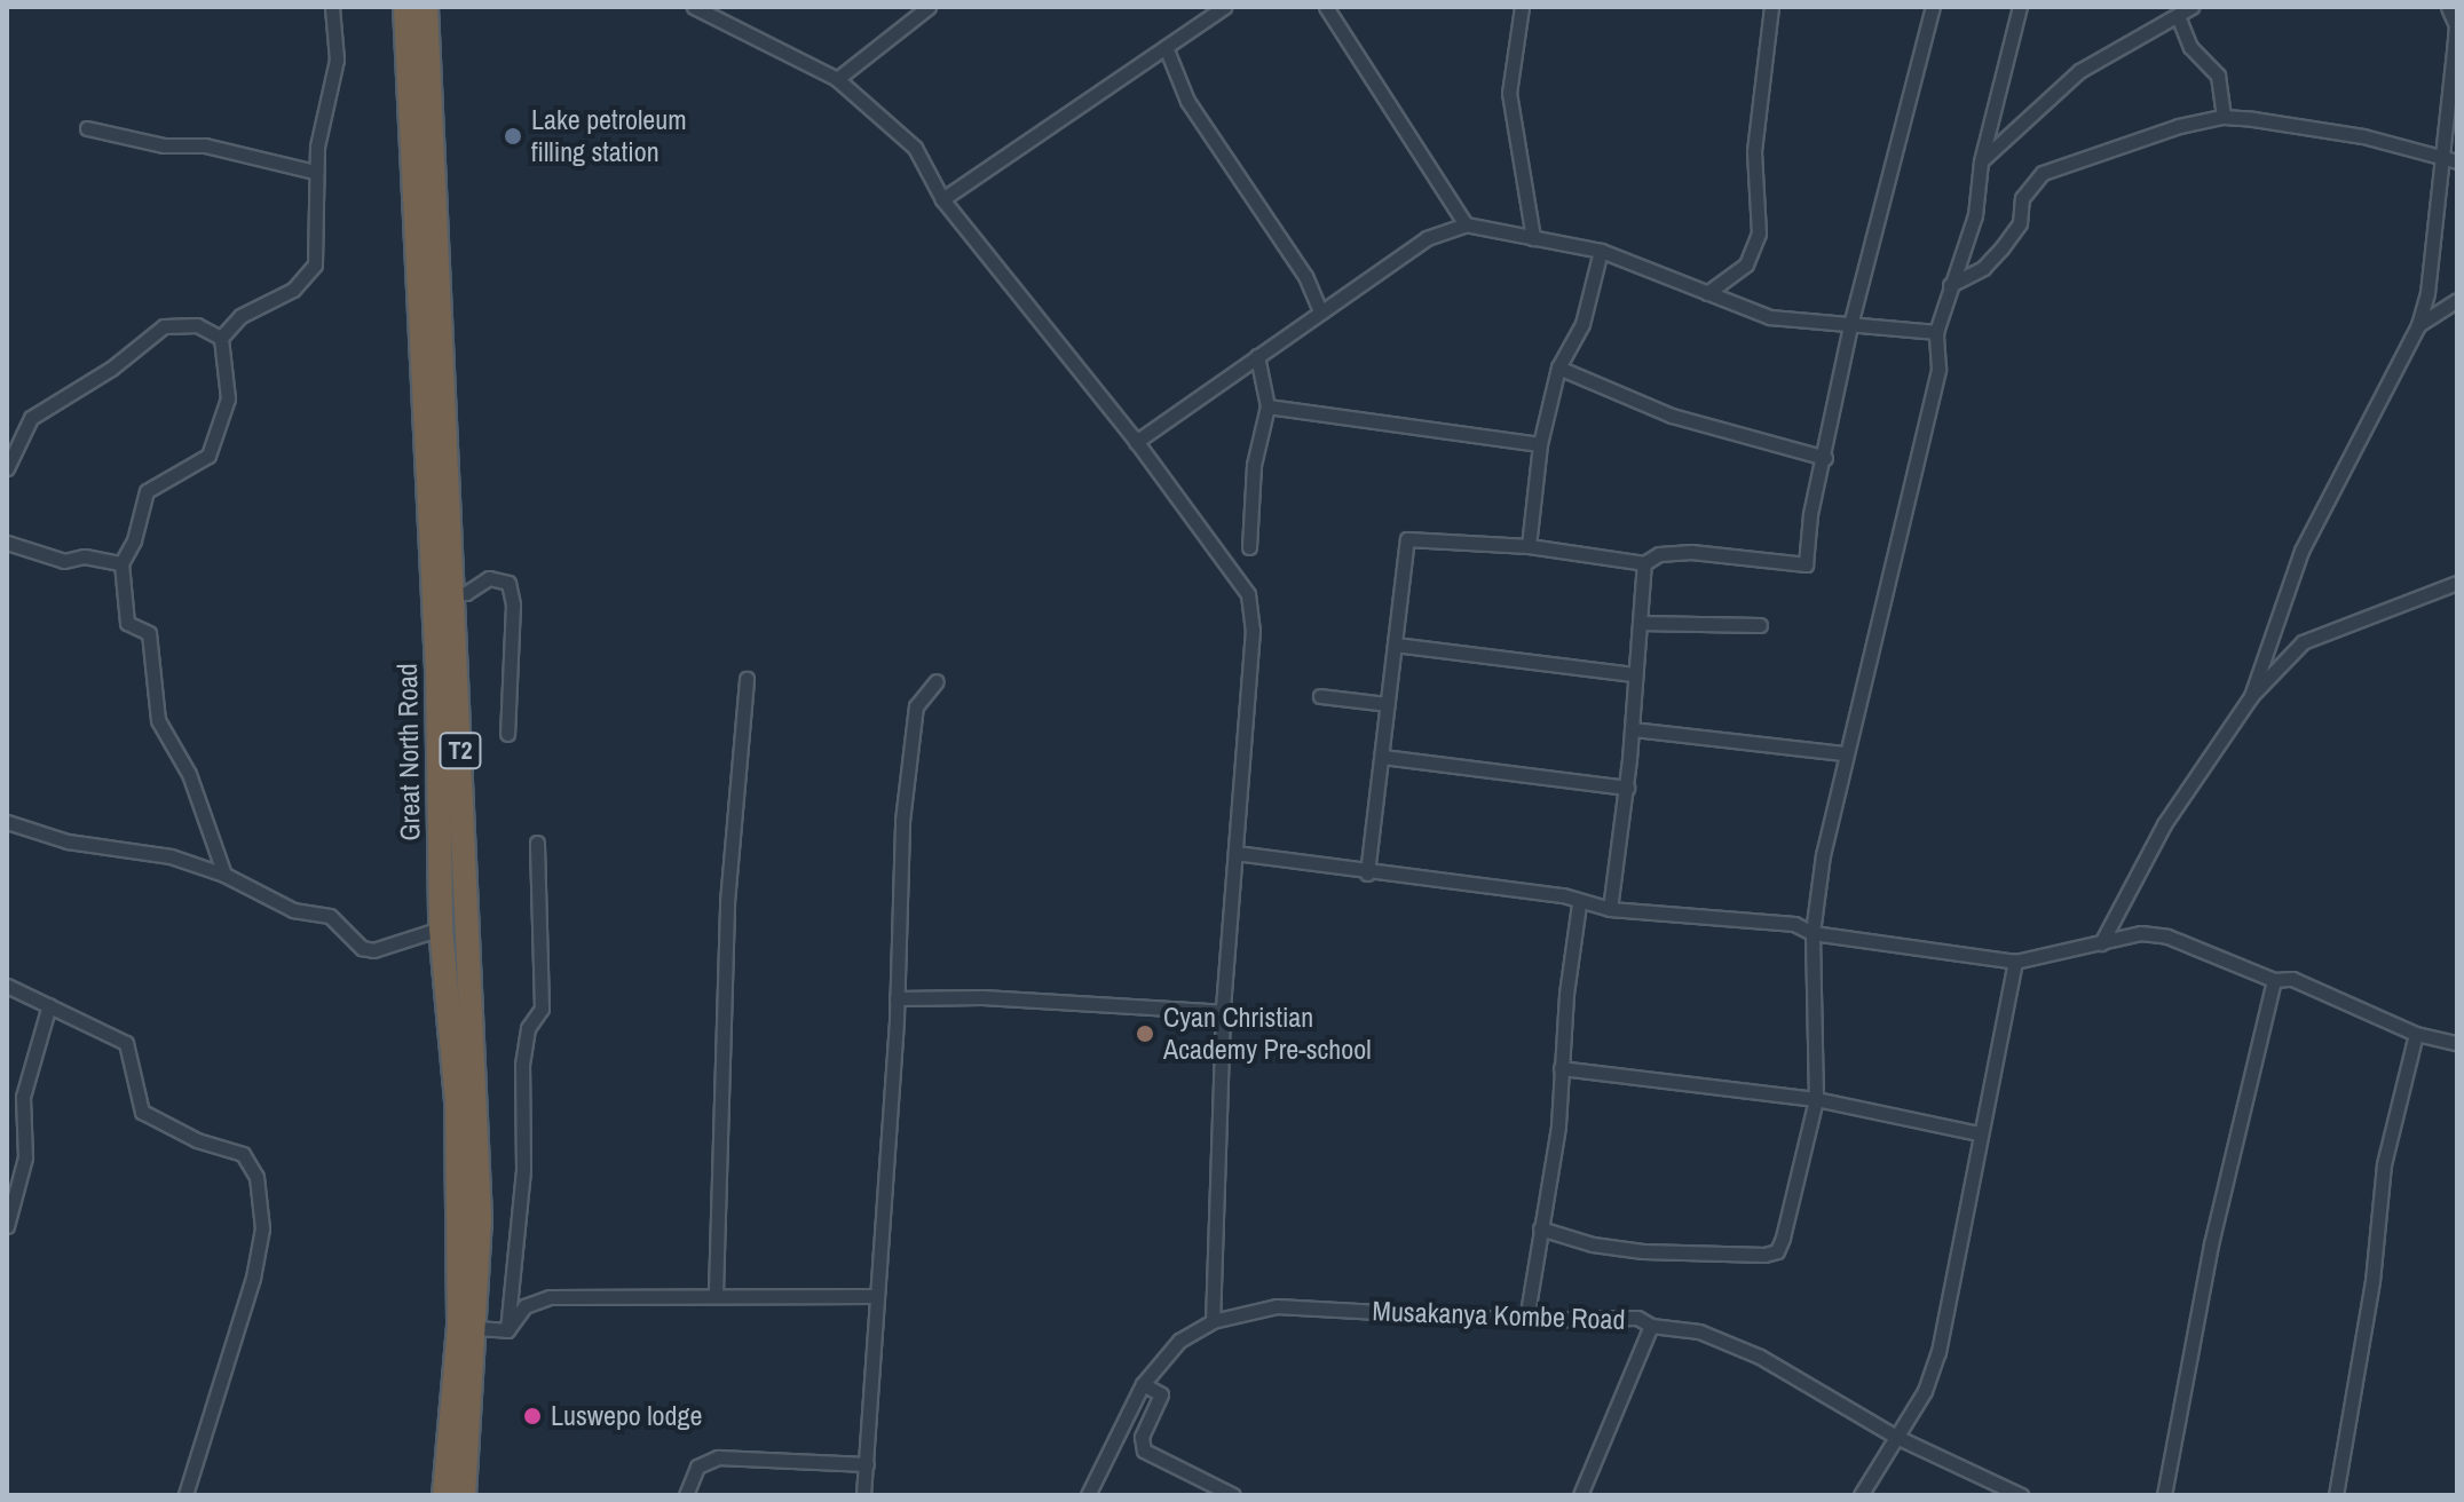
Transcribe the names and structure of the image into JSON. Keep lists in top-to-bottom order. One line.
{"streets":{"highway":["T2","Great North Road"],"street":["Musakanya Kombe Road"]},"places":["Lake petroleum filling station","Cyan Christian Academy Pre-school","Luswepo lodge"]}
